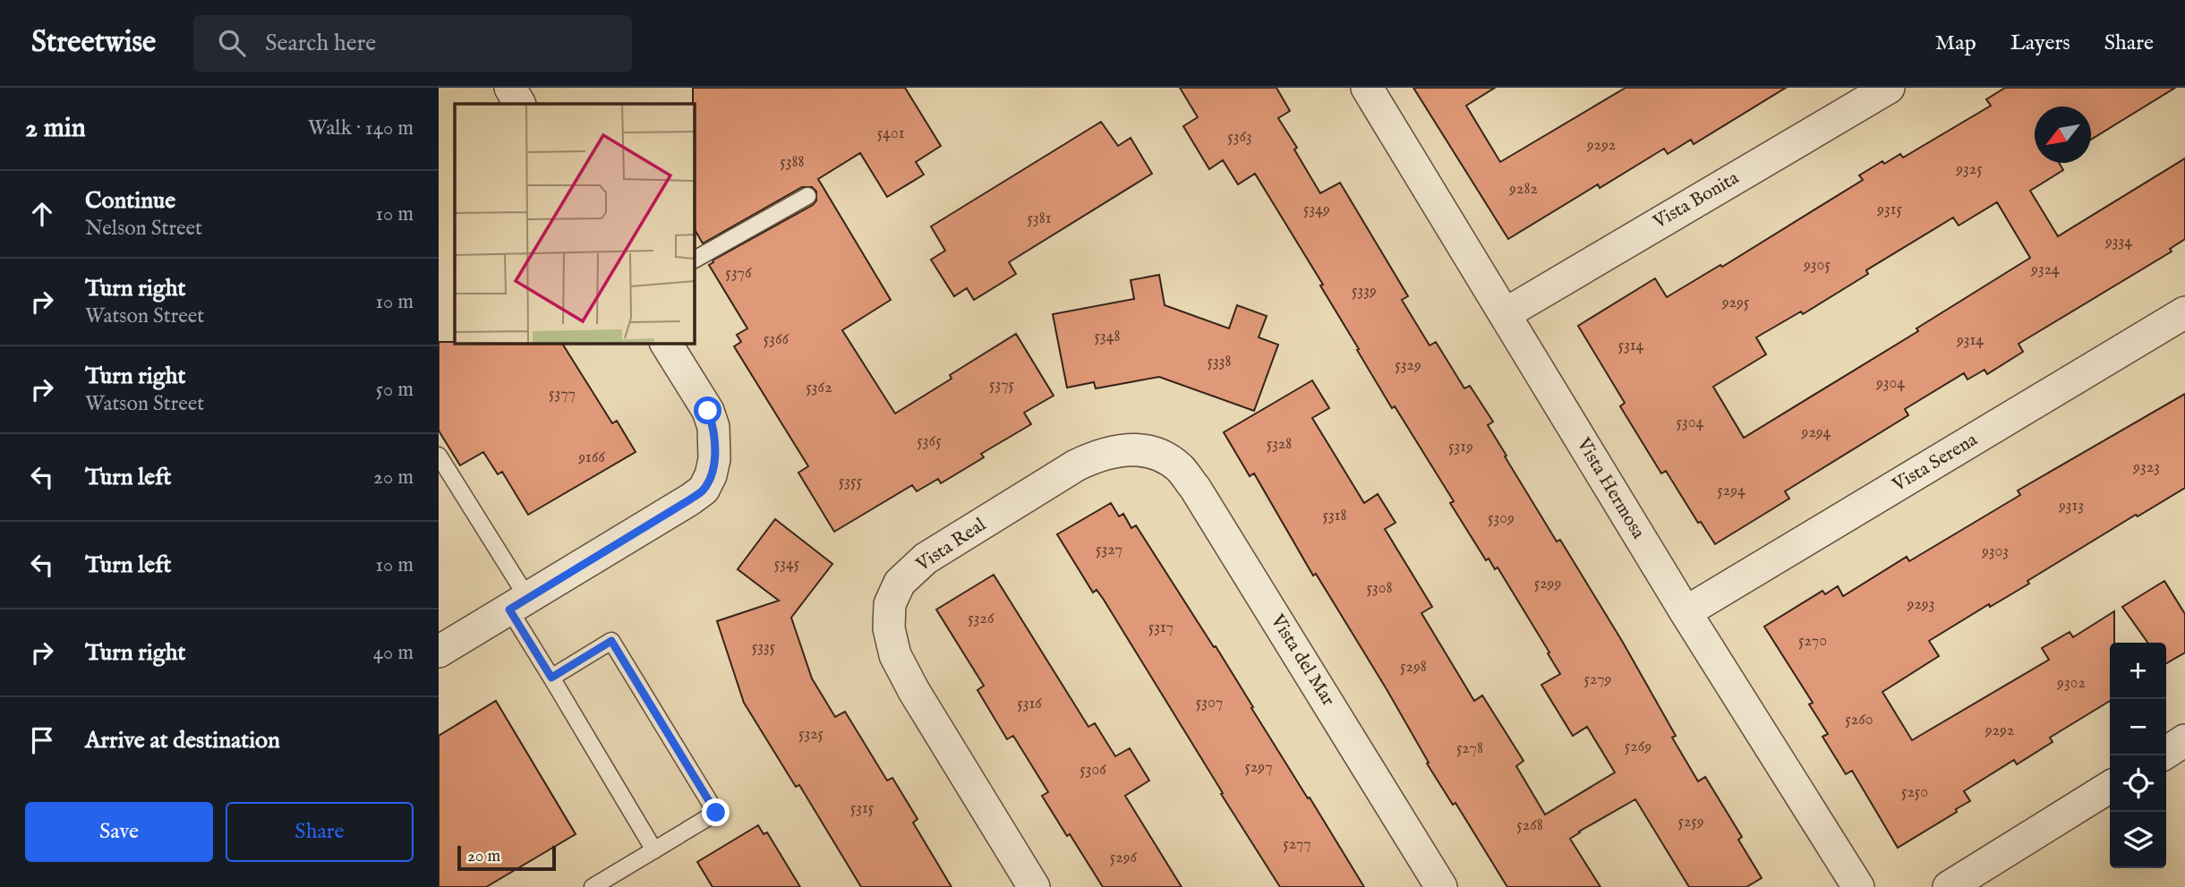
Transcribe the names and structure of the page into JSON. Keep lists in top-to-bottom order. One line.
{"streets":{"street":["Vista Bonita","Vista Serena","Vista Hermosa","Vista Real","Vista del Mar"]},"crossings":[["Vista Bonita","Vista Hermosa"],["Vista Serena","Vista Hermosa"],["Vista Real","Vista del Mar"]],"house_numbers":["5401","5363","9292","5388","9325","9282","5349","9315","5381","9334","9305","9324","5376","5339","9295","5348","5366","9314","5314","5338","5329","9304","5375","5362","5377","5304","9294","5365","5328","5319","9166","9323","5355","5294","9313","5318","5309","5327","9303","5345","5299","5308","9293","5326","5317","5270","5335","5298","5279","9302","5307","5316","5260","9292","5325","5269","5278","5297","5306","5250","5315","5259","5268","5277","5296"],"scale_bar":"20 m","north":"bottom left","page":{"header":"Streetwise","search":"Search here","nav":["Map","Layers","Share"],"heading":["2 min","Walk · 140 m"],"list":[["Continue","Nelson Street","10 m"],["Turn right","Watson Street","10 m"],["Turn right","Watson Street","50 m"],["Turn left","20 m"],["Turn left","10 m"],["Turn right","40 m"],"Arrive at destination"],"map_buttons":["+","−"],"buttons":["Save","Share"],"scale":"20 m"}}
